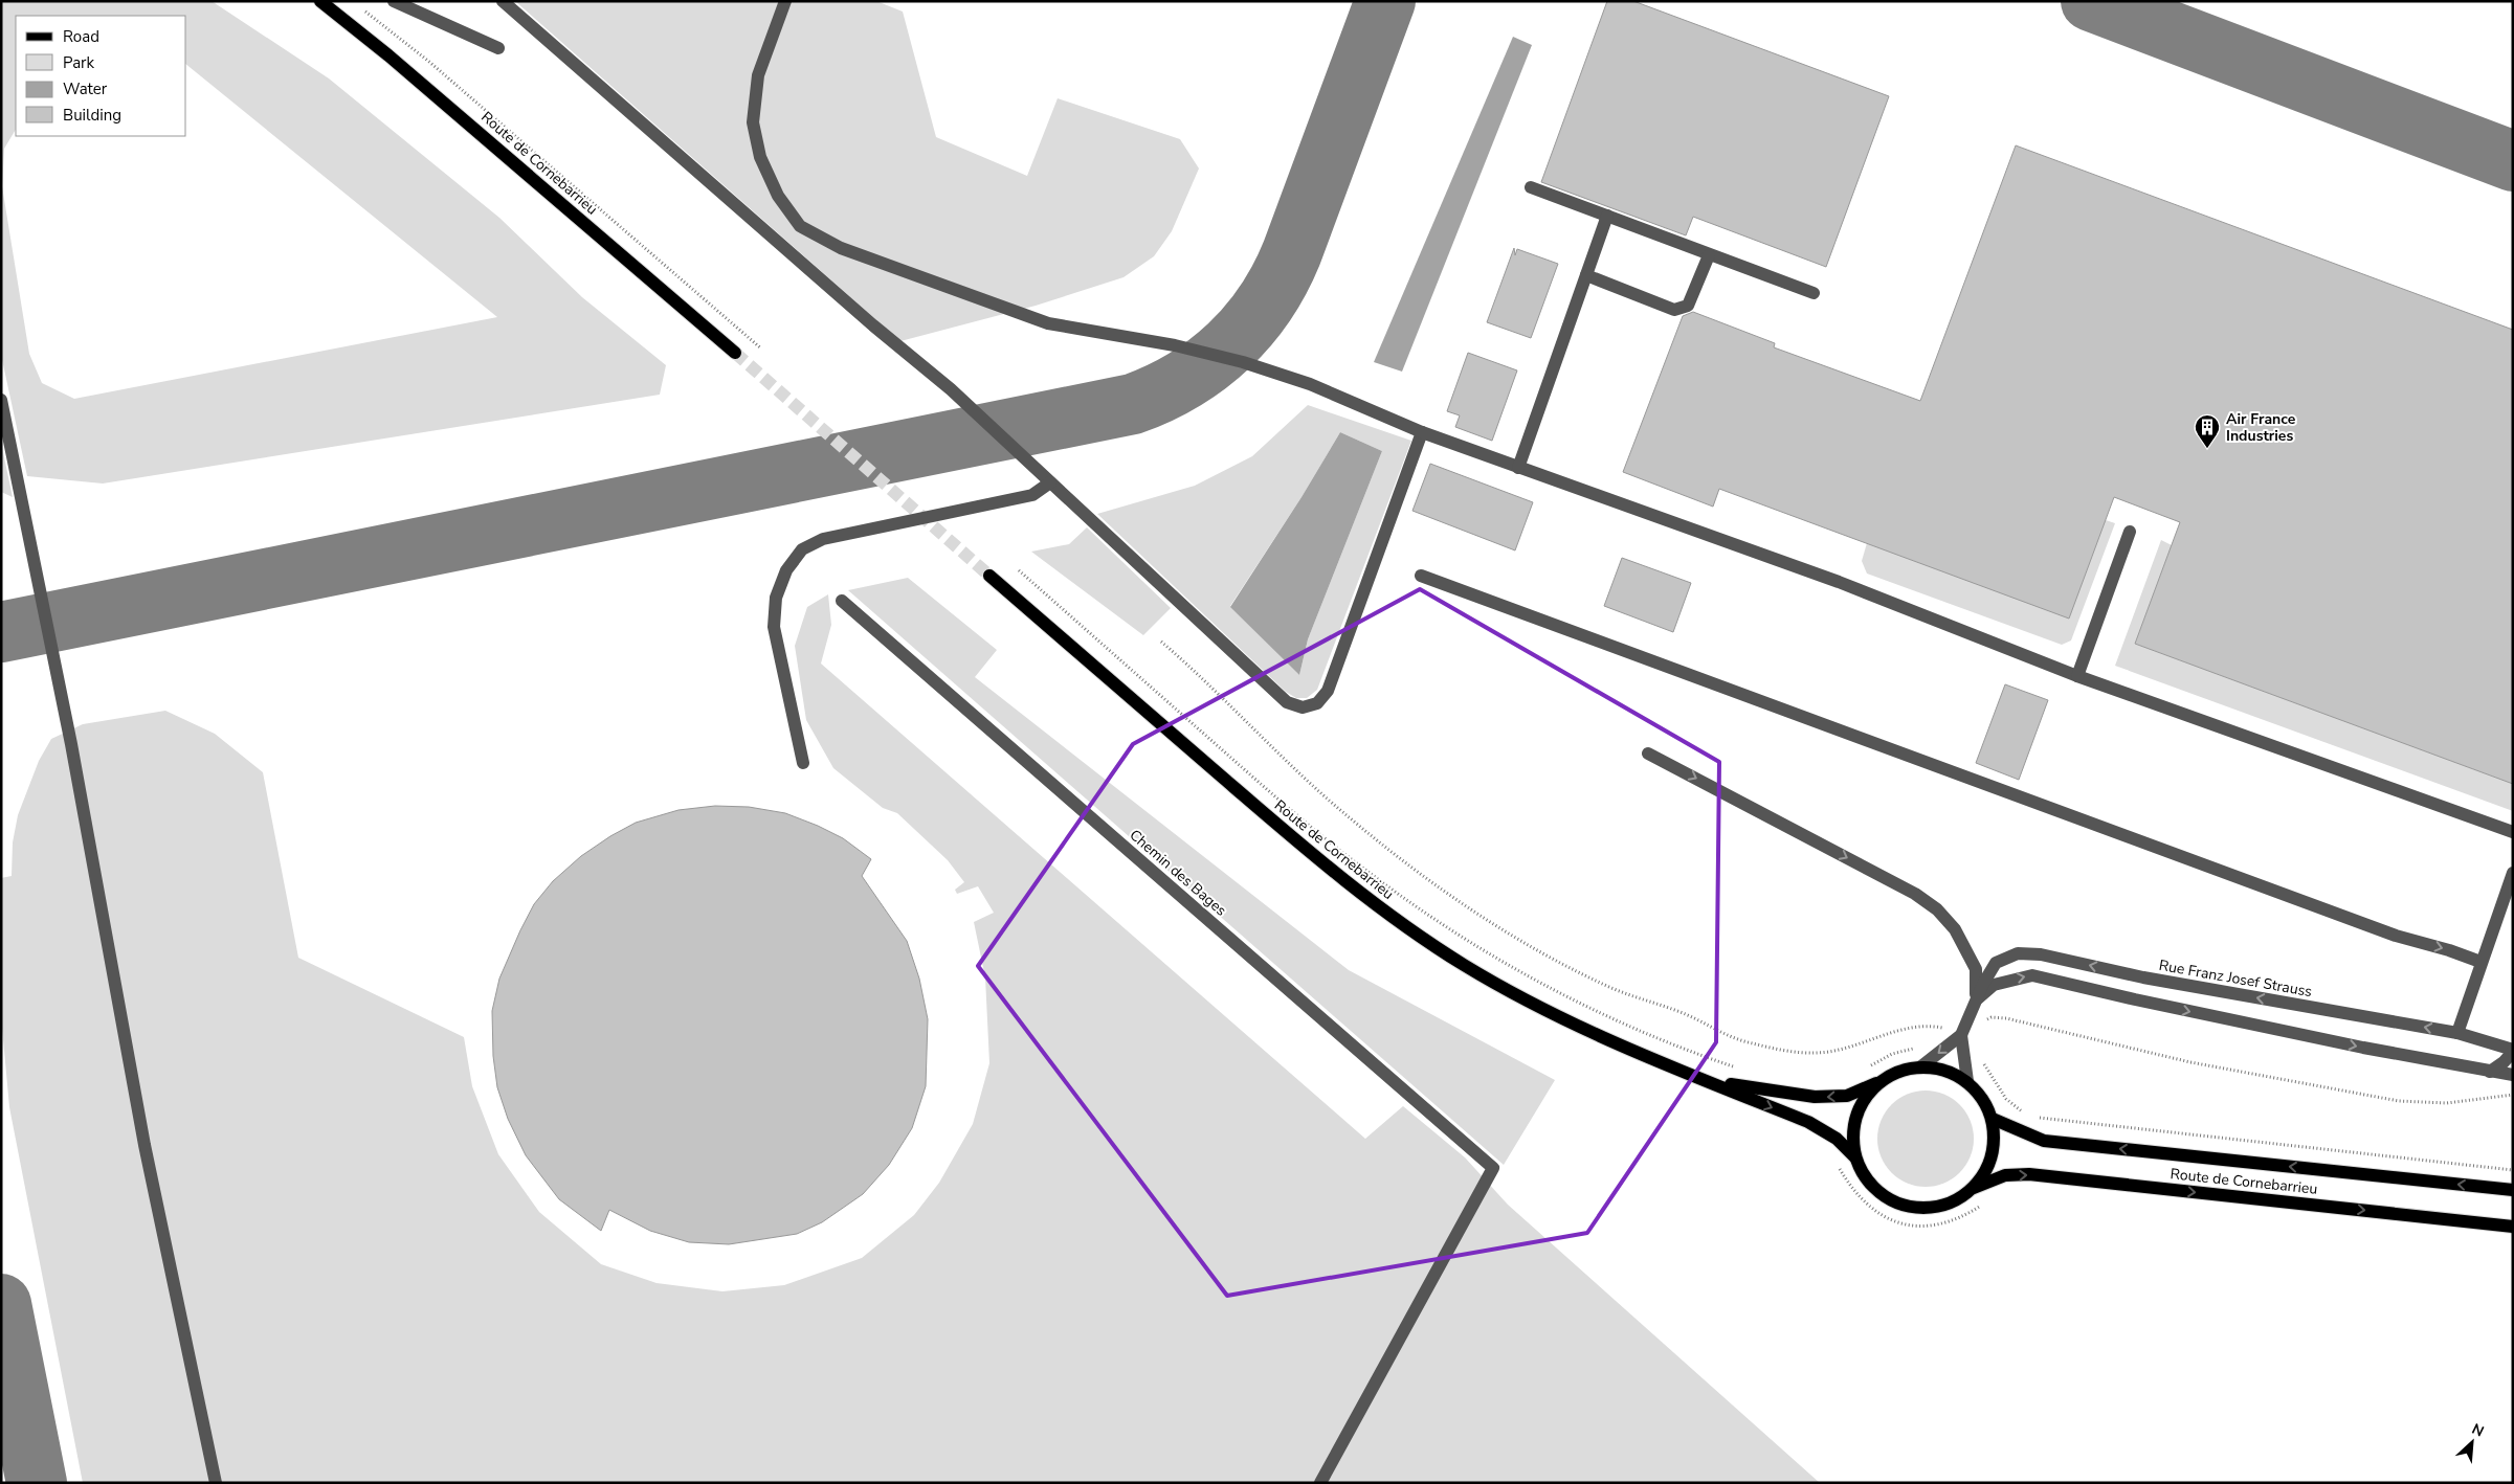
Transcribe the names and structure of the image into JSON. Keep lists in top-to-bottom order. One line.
{"streets":{"main road":["Route de Cornebarrieu"],"street":["Chemin des Bages","Rue Franz Josef Strauss"]},"crossings":[["Route de Cornebarrieu","Rue Franz Josef Strauss"]],"places":{"building":["Air France Industries"]},"legend":["Road","Park","Water","Building"],"north":"top right"}
